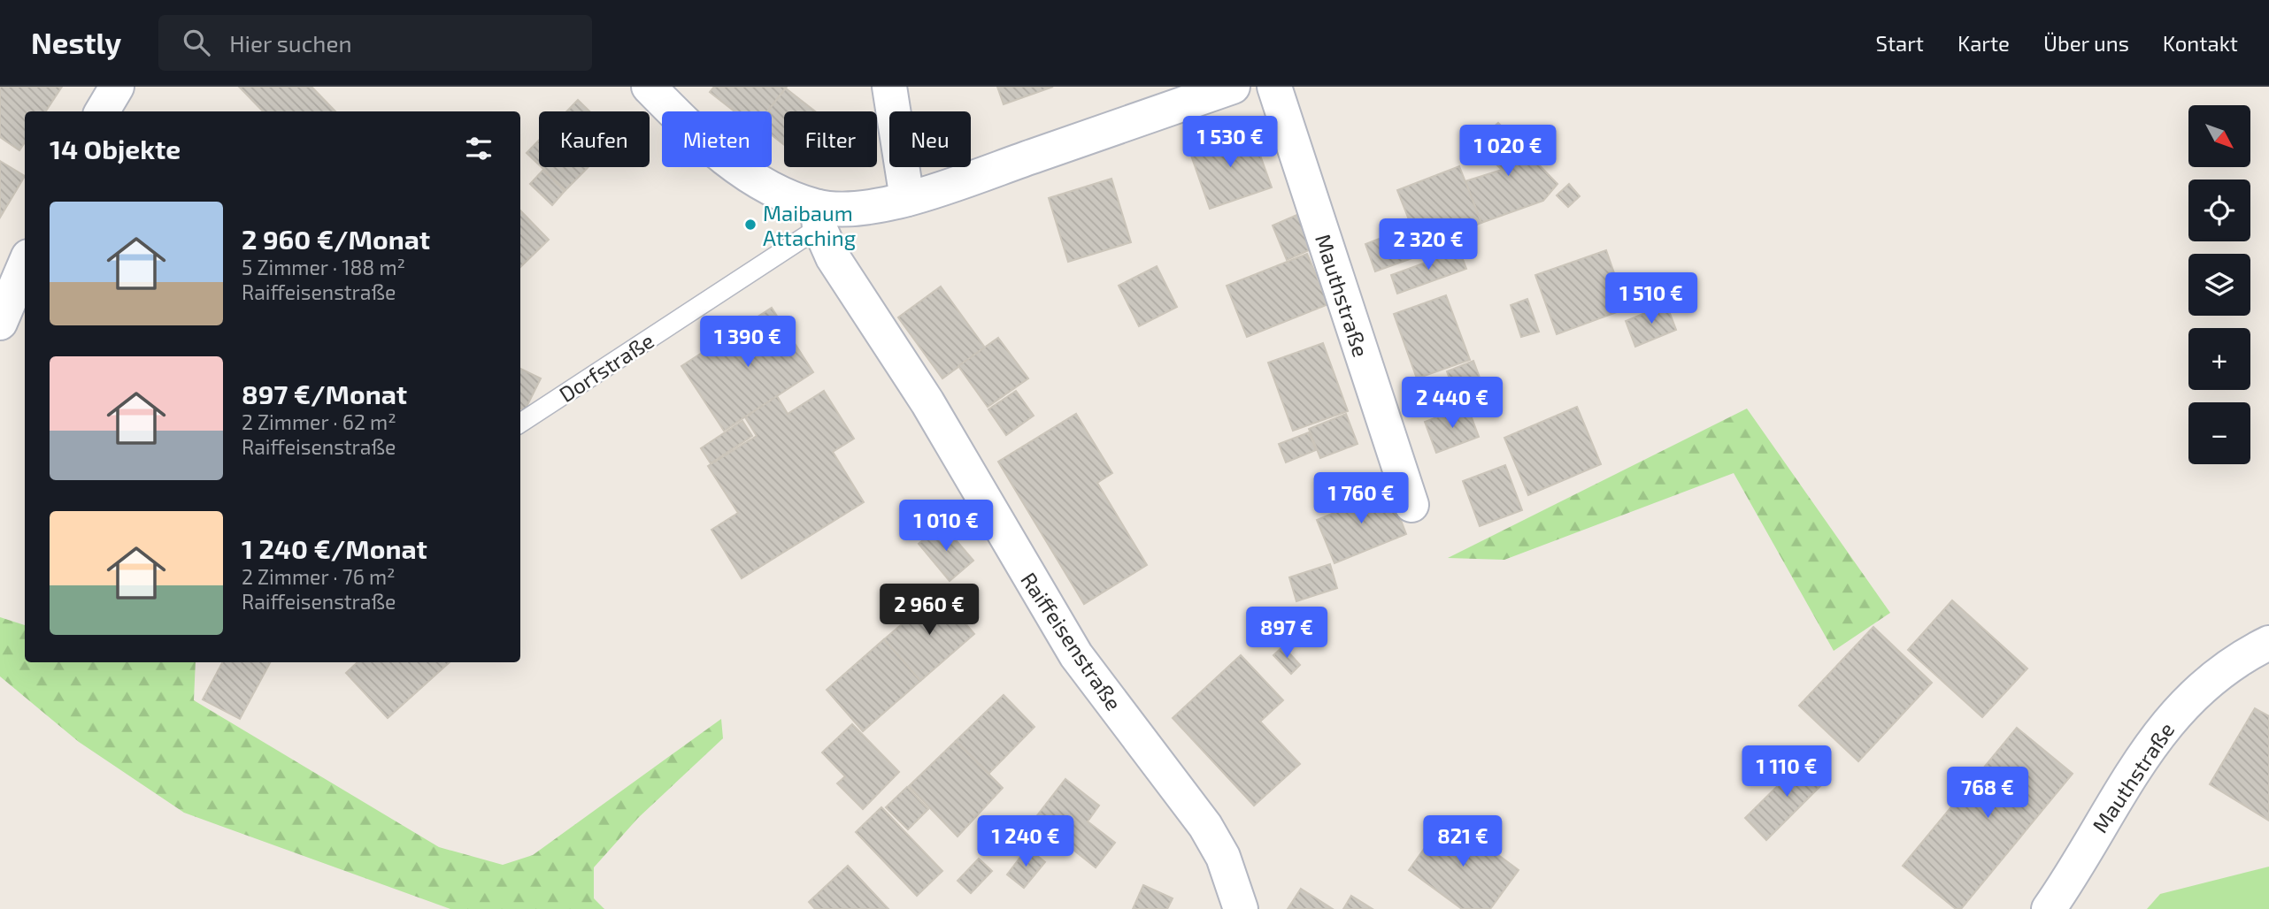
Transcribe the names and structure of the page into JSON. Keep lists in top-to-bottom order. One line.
{"streets":{"street":["Mauthstraße","Raiffeisenstraße"],"lane":["Dorfstraße"]},"crossings":[["Dorfstraße","Raiffeisenstraße"]],"places":["Maibaum Attaching"],"north":"bottom right","page":{"header":"Nestly","search":"Hier suchen","nav":["Start","Karte","Über uns","Kontakt"],"map_buttons":["+","−"],"chip":["Kaufen","Mieten","Filter","Neu"],"heading":"14 Objekte","price":["1 530 €","1 020 €","2 320 €","1 510 €","1 390 €","2 440 €","1 760 €","1 010 €","2 960 €","897 €","1 110 €","768 €","1 240 €","821 €"],"list":[{"name":"2 960 €/Monat","note":"5 Zimmer · 188 m² · Raiffeisenstraße"},{"name":"897 €/Monat","note":"2 Zimmer · 62 m² · Raiffeisenstraße"},{"name":"1 240 €/Monat","note":"2 Zimmer · 76 m² · Raiffeisenstraße"}]}}
